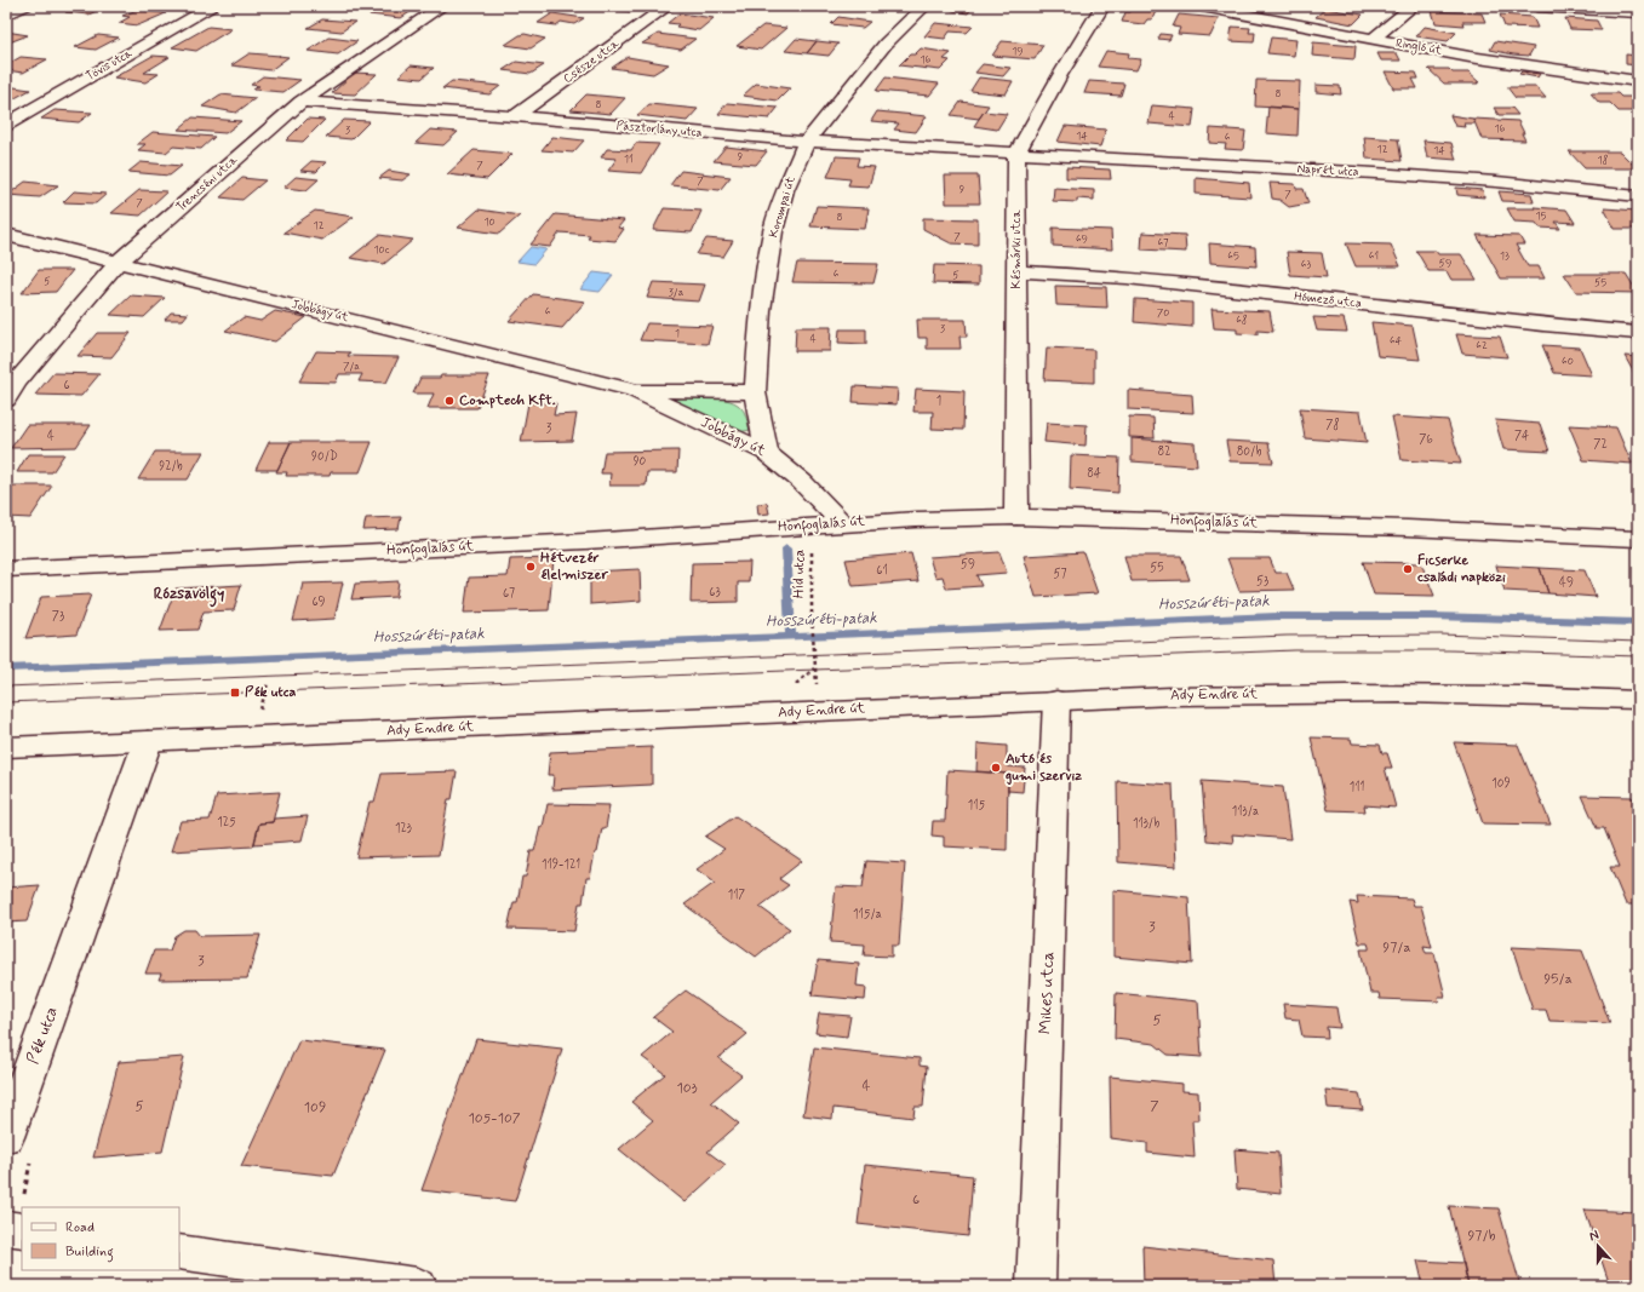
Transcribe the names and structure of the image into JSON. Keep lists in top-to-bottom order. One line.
{"streets":{"street":["Ringló út","Csésze utca","Tövis utca","Pásztorlány utca","Naprét utca","Trencséni utca","Korompai út","Késmárki utca","Hómező utca","Jobbágy út","Honfoglalás út","Ady Endre út","Mikes utca","Pék utca"],"path":["Híd utca"]},"crossings":[["Csésze utca","Pásztorlány utca"],["Pásztorlány utca","Naprét utca"],["Pásztorlány utca","Trencséni utca"],["Pásztorlány utca","Korompai út"],["Pásztorlány utca","Késmárki utca"],["Naprét utca","Késmárki utca"],["Trencséni utca","Jobbágy út"],["Korompai út","Jobbágy út"],["Késmárki utca","Hómező utca"],["Késmárki utca","Honfoglalás út"],["Jobbágy út","Honfoglalás út"],["Honfoglalás út","Híd utca"],["Híd utca","Ady Endre út"],["Ady Endre út","Mikes utca"],["Ady Endre út","Pék utca"]],"districts":["Rózsavölgy"],"water":["Hosszúréti-patak"],"places":{"other":["Comptech Kft.","Hétvezér élelmiszer","Ficserke családi napközi","Autó és gumi szerviz"],"transit":["Pék utca"]},"house_numbers":["19","16","8","8","4","16","3","14","6","12","14","9","11","18","7","7","9","7","7","15","8","10","12","7","69","67","10c","65","61","13","59","63","6","5","5","55","3/a","6","70","68","3","1","4","64","62","60","7/a","6","1","78","3","4","74","76","72","82","80/b","90/D","90","92/b","84","59","55","61","57","53","49","63","67","69","73","109","111","115","113/a","125","113/b","123","119-121","117","115/a","3","97/a","3","95/a","5","4","103","5","7","109","105-107","6","97/b"],"legend":["Road","Building"],"north":"top"}
